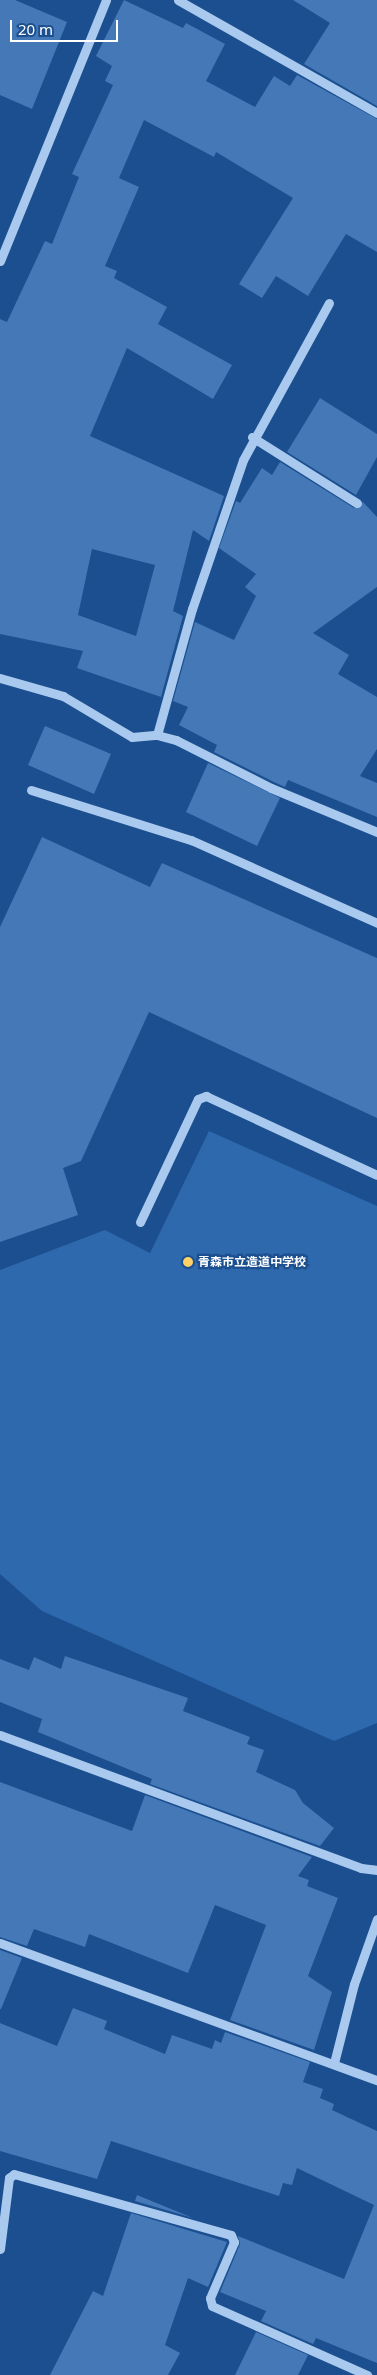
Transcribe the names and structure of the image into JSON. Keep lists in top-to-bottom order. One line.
{"places":["青森市立造道中学校"],"scale_bar":"20 m"}
